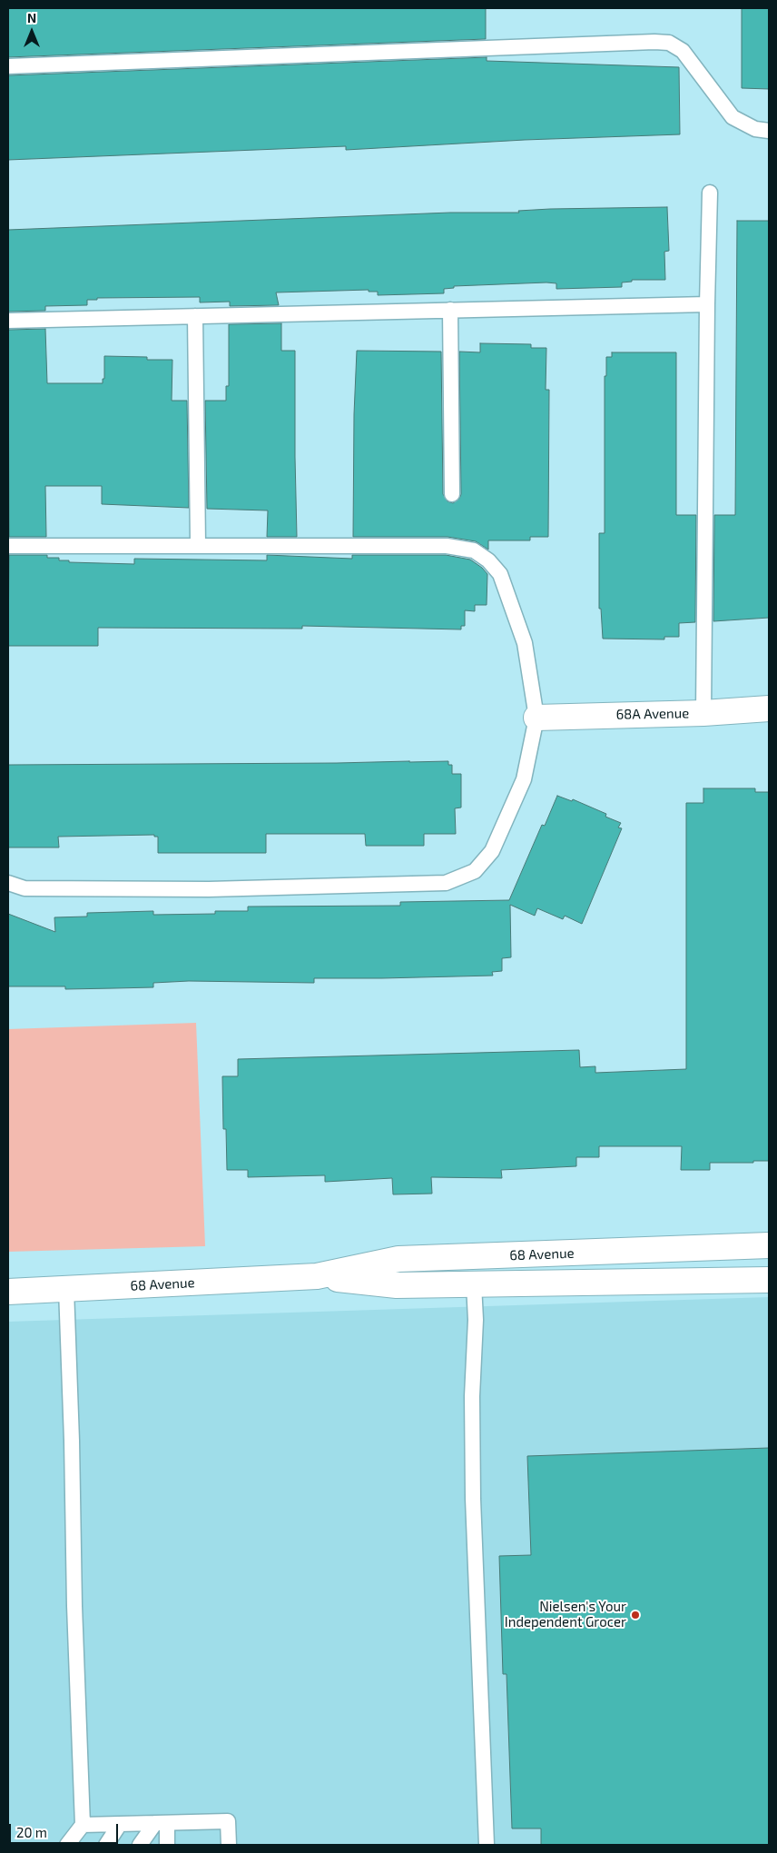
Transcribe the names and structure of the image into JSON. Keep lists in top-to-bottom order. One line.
{"streets":{"street":["68A Avenue","68 Avenue"]},"places":["Nielsen's Your Independent Grocer"],"scale_bar":"20 m","north":"top"}
